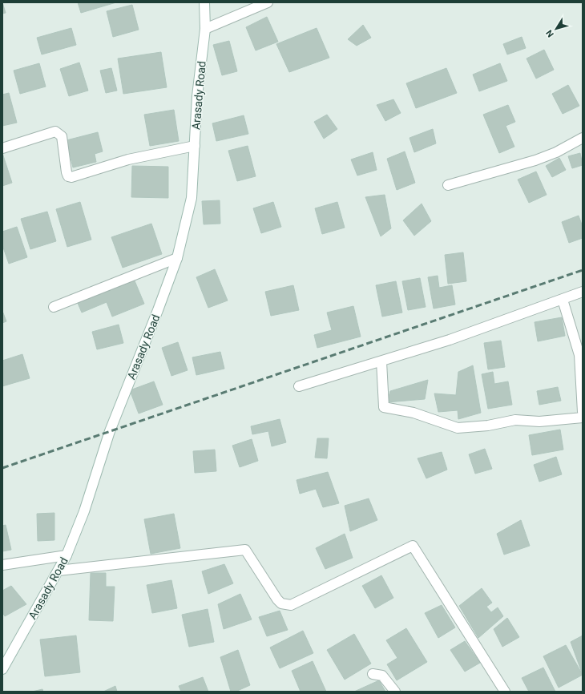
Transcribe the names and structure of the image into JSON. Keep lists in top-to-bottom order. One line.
{"streets":{"street":["Arasady Road"]},"north":"bottom left"}
